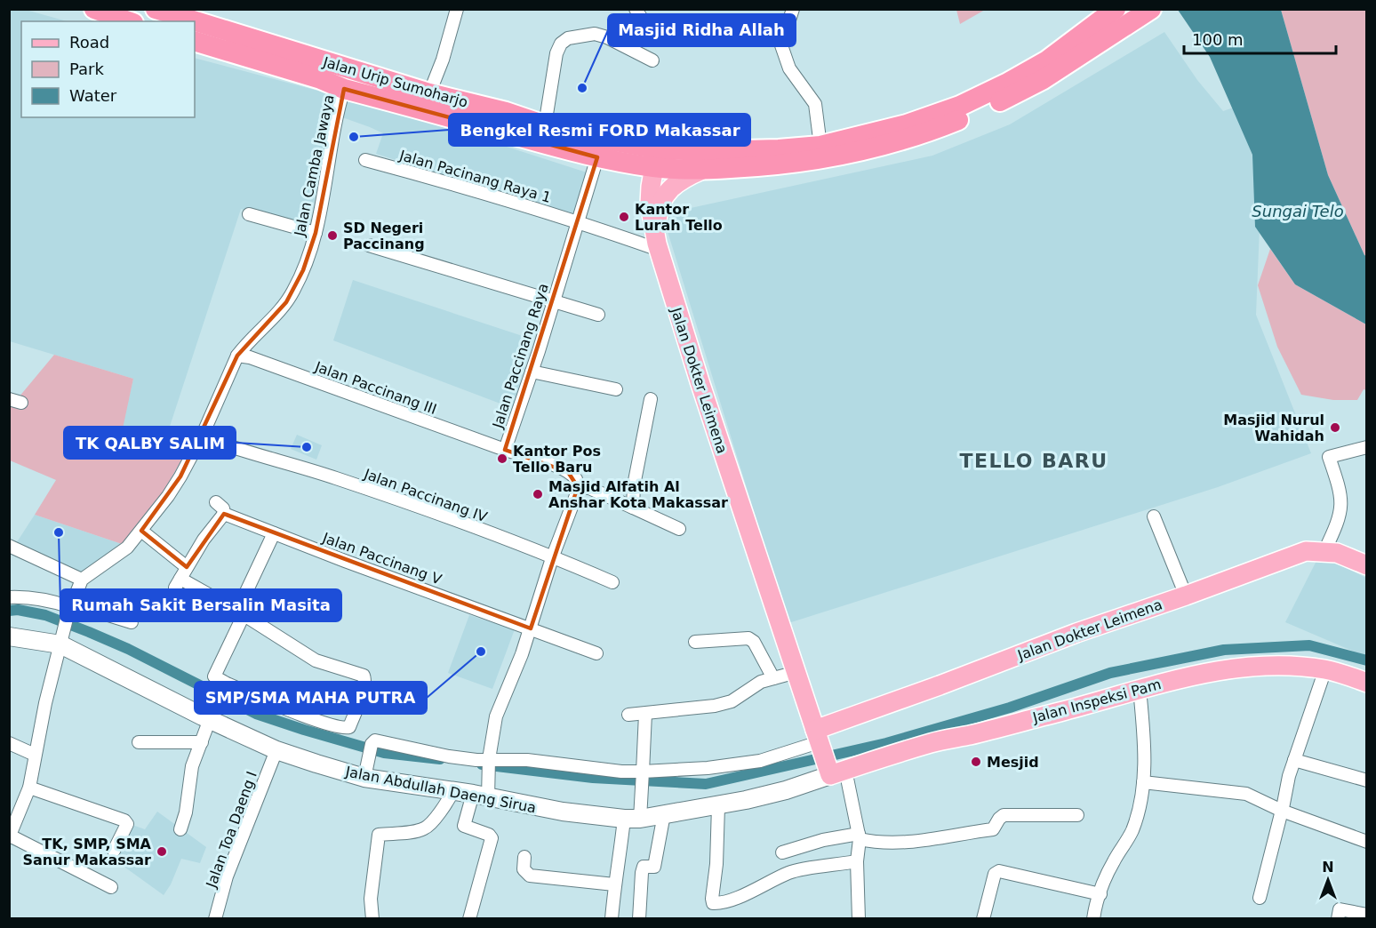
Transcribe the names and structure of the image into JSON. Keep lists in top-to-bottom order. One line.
{"streets":{"highway":["Jalan Urip Sumoharjo"],"main road":["Jalan Dokter Leimena","Jalan Inspeksi Pam","Jalan Abdullah Daeng Sirua"],"street":["Jalan Camba Jawaya","Jalan Pacinang Raya 1","Jalan Paccinang Raya","Jalan Paccinang III","Jalan Paccinang IV","Jalan Paccinang V","Jalan Toa Daeng I"]},"crossings":[["Jalan Urip Sumoharjo","Jalan Camba Jawaya"],["Jalan Urip Sumoharjo","Jalan Paccinang Raya"],["Jalan Urip Sumoharjo","Jalan Dokter Leimena"],["Jalan Camba Jawaya","Jalan Paccinang III"],["Jalan Camba Jawaya","Jalan Paccinang IV"],["Jalan Pacinang Raya 1","Jalan Paccinang Raya"],["Jalan Pacinang Raya 1","Jalan Dokter Leimena"],["Jalan Paccinang Raya","Jalan Paccinang III"],["Jalan Dokter Leimena","Jalan Inspeksi Pam"],["Jalan Dokter Leimena","Jalan Abdullah Daeng Sirua"],["Jalan Inspeksi Pam","Jalan Abdullah Daeng Sirua"],["Jalan Abdullah Daeng Sirua","Jalan Toa Daeng I"]],"districts":["TELLO BARU"],"water":["Sungai Telo"],"places":["Masjid Ridha Allah","Bengkel Resmi FORD Makassar","Kantor Lurah Tello","SD Negeri Paccinang","Masjid Nurul Wahidah","TK QALBY SALIM","Kantor Pos Tello Baru","Masjid Alfatih Al Anshar Kota Makassar","Rumah Sakit Bersalin Masita","SMP/SMA MAHA PUTRA","Mesjid","TK, SMP, SMA Sanur Makassar"],"legend":["Road","Park","Water"],"scale_bar":"100 m","north":"top"}
